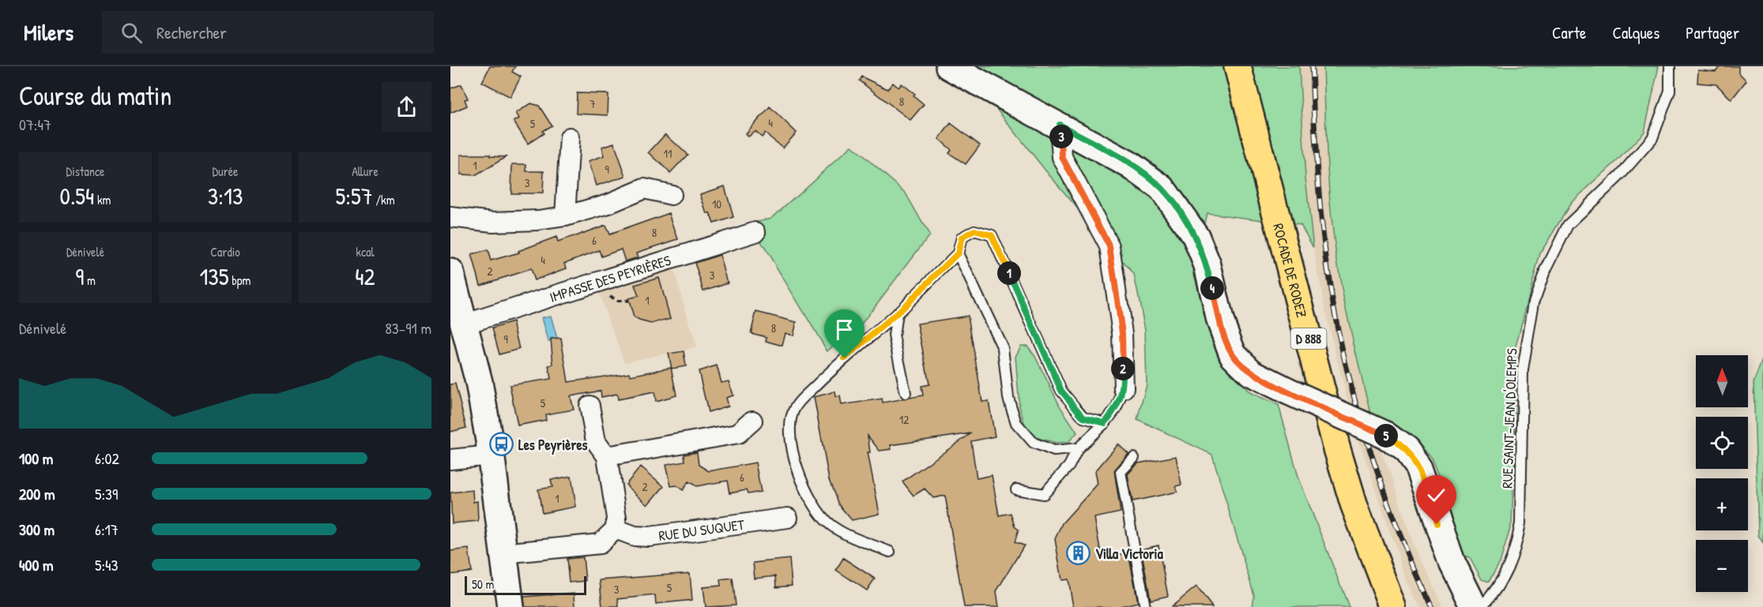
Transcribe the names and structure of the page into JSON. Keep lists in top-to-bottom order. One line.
{"streets":{"highway":["ROCADE DE RODEZ","D 888"],"street":["IMPASSE DES PEYRIÈRES","RUE DU SUQUET"],"lane":["RUE SAINT-JEAN D'OLEMPS"]},"places":{"bus stop":["Les Peyrières"],"building":["Villa Victoria"]},"house_numbers":["8","7","4","5","11","1","9","3","10","8","6","4","2","3","1","8","9","5","12","6","2","1","5","3"],"scale_bar":"50 m","north":"top","page":{"header":"Milers","search":"Rechercher","nav":["Carte","Calques","Partager"],"heading":["Course du matin","07:47"],"pins":["3","1","4","2","5"],"stats":[["Distance","0.54 km"],["Durée","3:13"],["Allure","5:57 /km"],["Dénivelé","9 m"],["Cardio","135 bpm"],["kcal","42"]],"chart":["Dénivelé","83–91 m"],"map_buttons":["+","−"],"list":[{"name":"100 m","note":"6:02"},{"name":"200 m","note":"5:39"},{"name":"300 m","note":"6:17"},{"name":"400 m","note":"5:43"}],"scale":"50 m"}}
